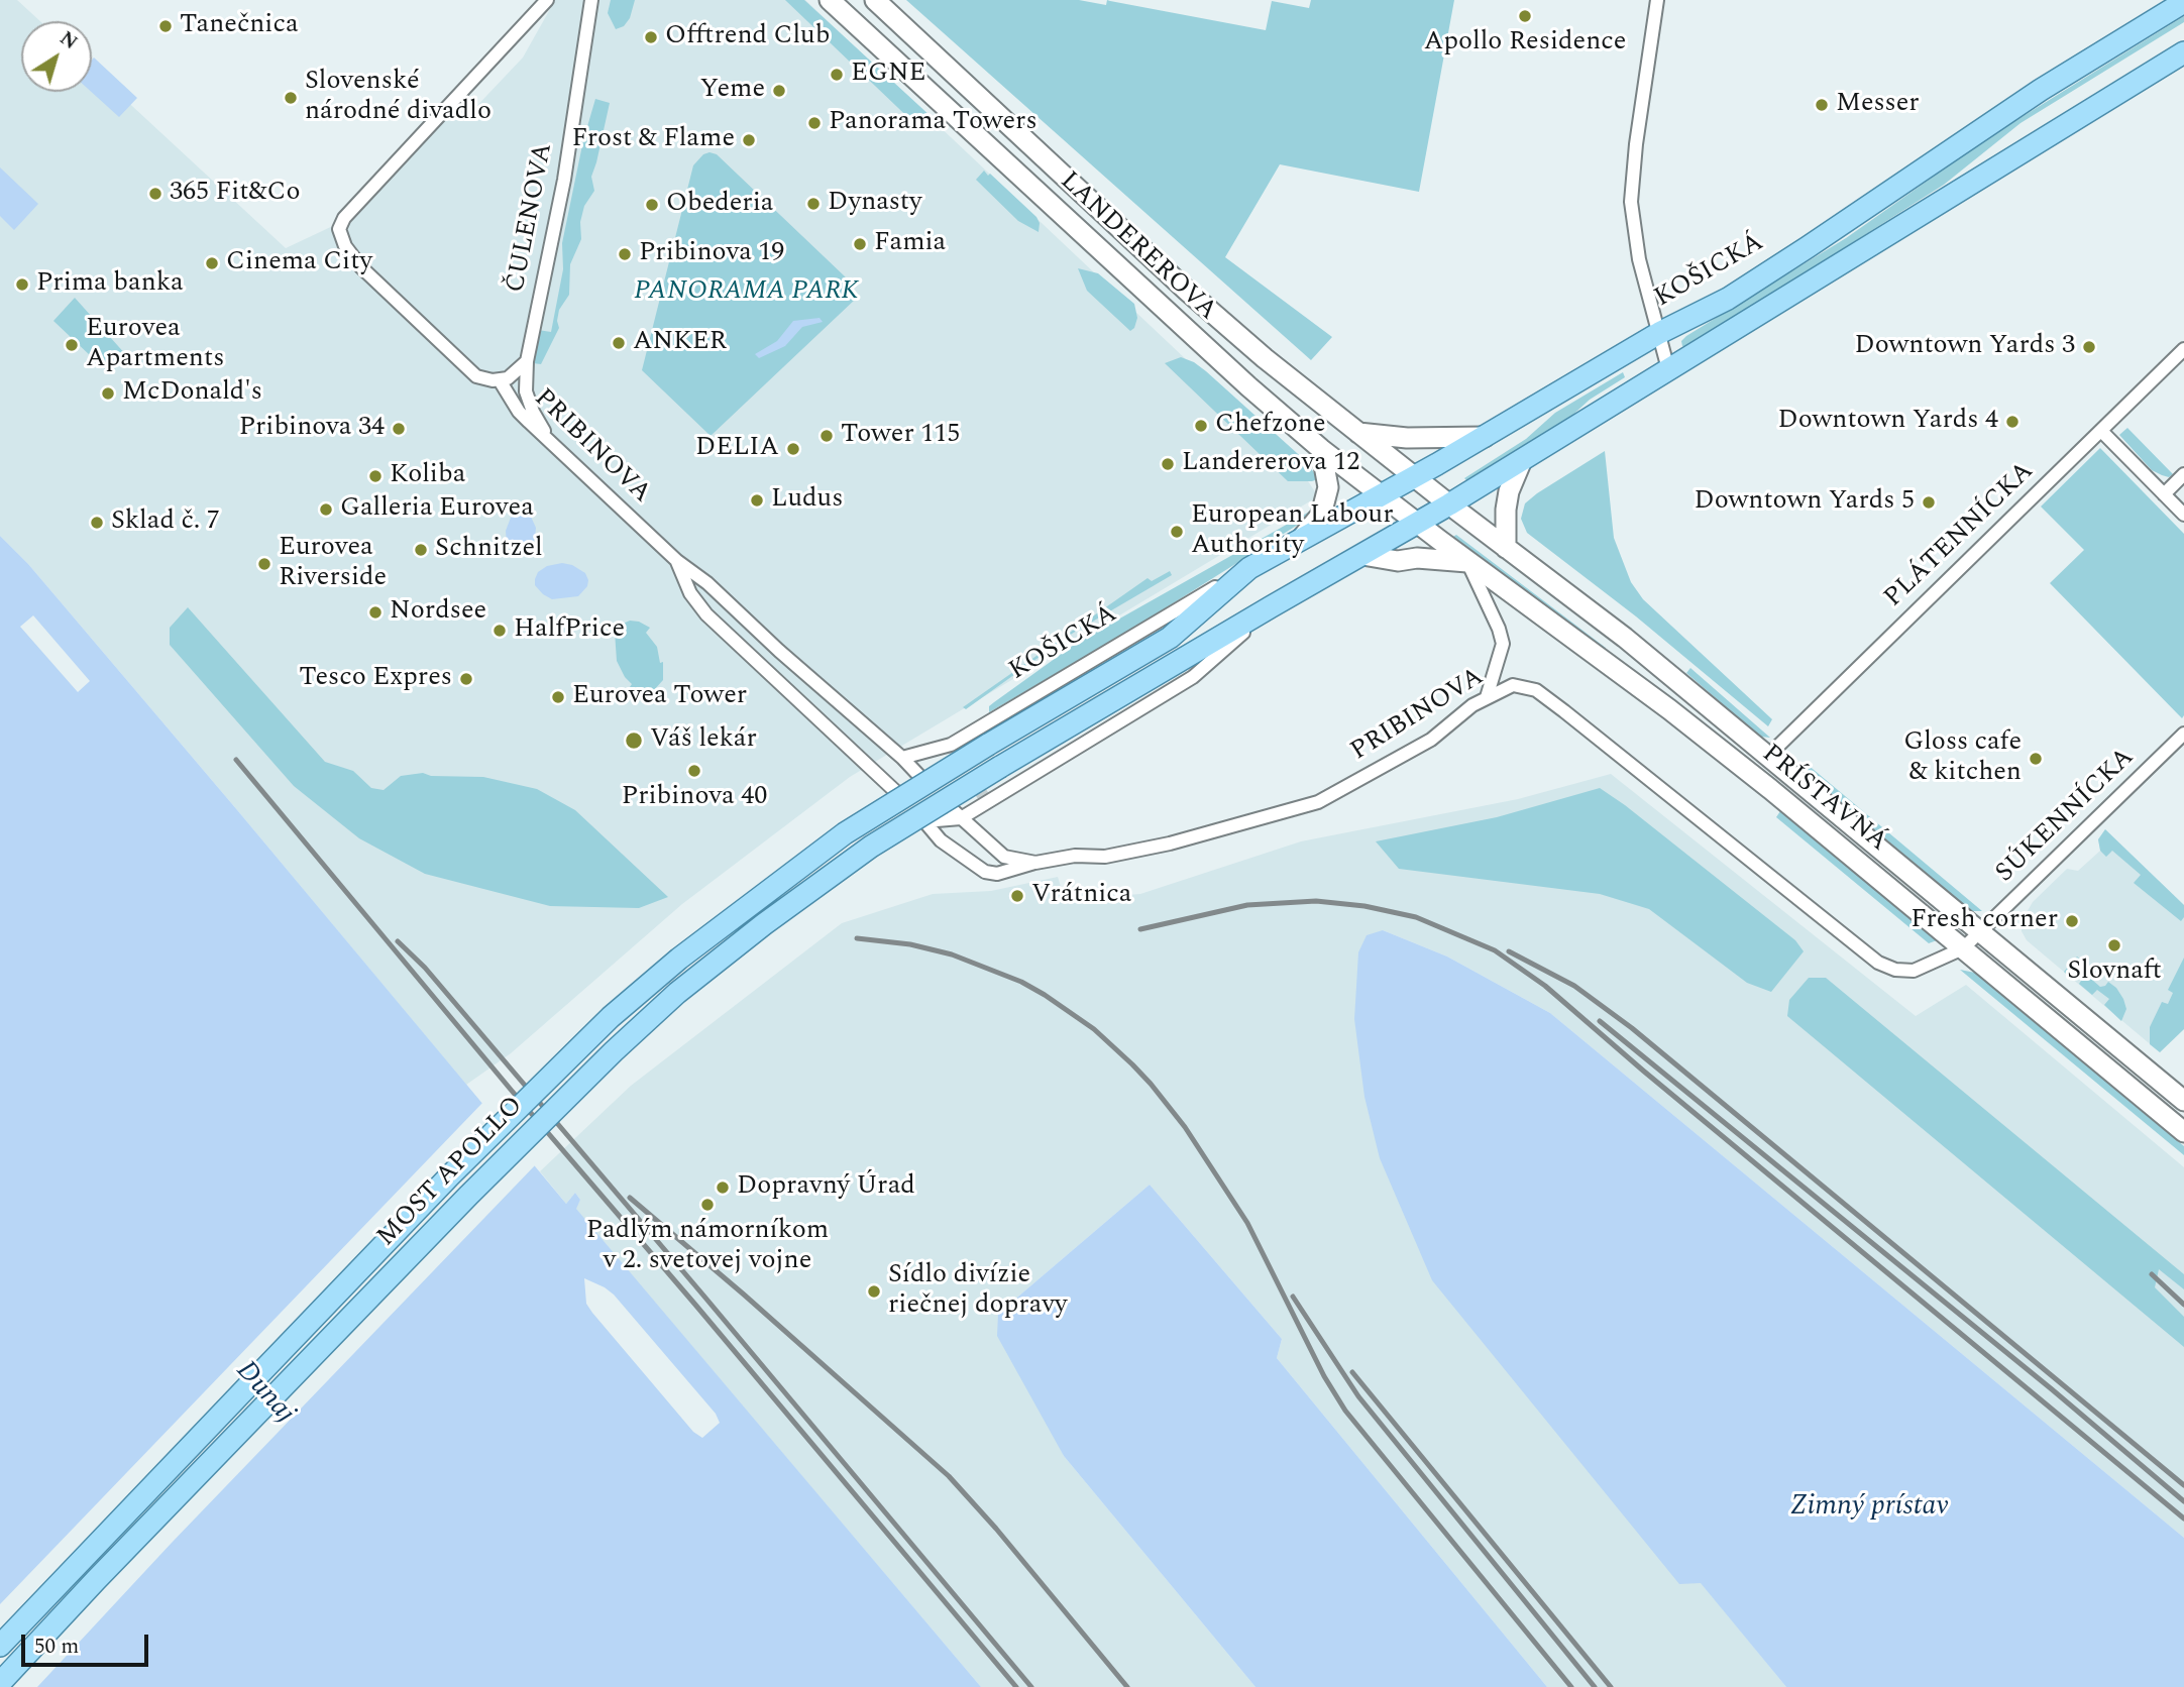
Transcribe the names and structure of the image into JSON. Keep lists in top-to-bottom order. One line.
{"streets":{"main road":["LANDEREROVA","KOŠICKÁ","PRÍSTAVNÁ","MOST APOLLO"],"street":["ČULENOVA","PRIBINOVA","PLÁTENNÍCKA","SÚKENNÍCKA"]},"crossings":[["ČULENOVA","PRIBINOVA"],["LANDEREROVA","KOŠICKÁ"],["LANDEREROVA","PRÍSTAVNÁ"],["KOŠICKÁ","PRIBINOVA"],["KOŠICKÁ","MOST APOLLO"],["PRIBINOVA","PRÍSTAVNÁ"],["PRIBINOVA","SÚKENNÍCKA"],["PLÁTENNÍCKA","PRÍSTAVNÁ"],["PRÍSTAVNÁ","SÚKENNÍCKA"]],"water":["Dunaj","Zimný prístav"],"parks":["PANORAMA PARK"],"places":["Apollo Residence","Tanečnica","Offtrend Club","EGNE","Yeme","Slovenské národné divadlo","Messer","Panorama Towers","Frost & Flame","365 Fit&Co","Dynasty","Obederia","Famia","Pribinova 19","Cinema City","Prima banka","ANKER","Eurovea Apartments","Downtown Yards 3","McDonald's","Downtown Yards 4","Chefzone","Pribinova 34","Tower 115","DELIA","Landererova 12","Koliba","Ludus","Downtown Yards 5","Galleria Eurovea","Sklad č. 7","European Labour Authority","Schnitzel","Eurovea Riverside","Nordsee","HalfPrice","Tesco Expres","Eurovea Tower","Váš lekár","Gloss cafe & kitchen","Pribinova 40","Vrátnica","Fresh corner","Slovnaft","Dopravný Úrad","Padlým námorníkom v 2. svetovej vojne","Sídlo divízie riečnej dopravy"],"scale_bar":"50 m","north":"top right"}
